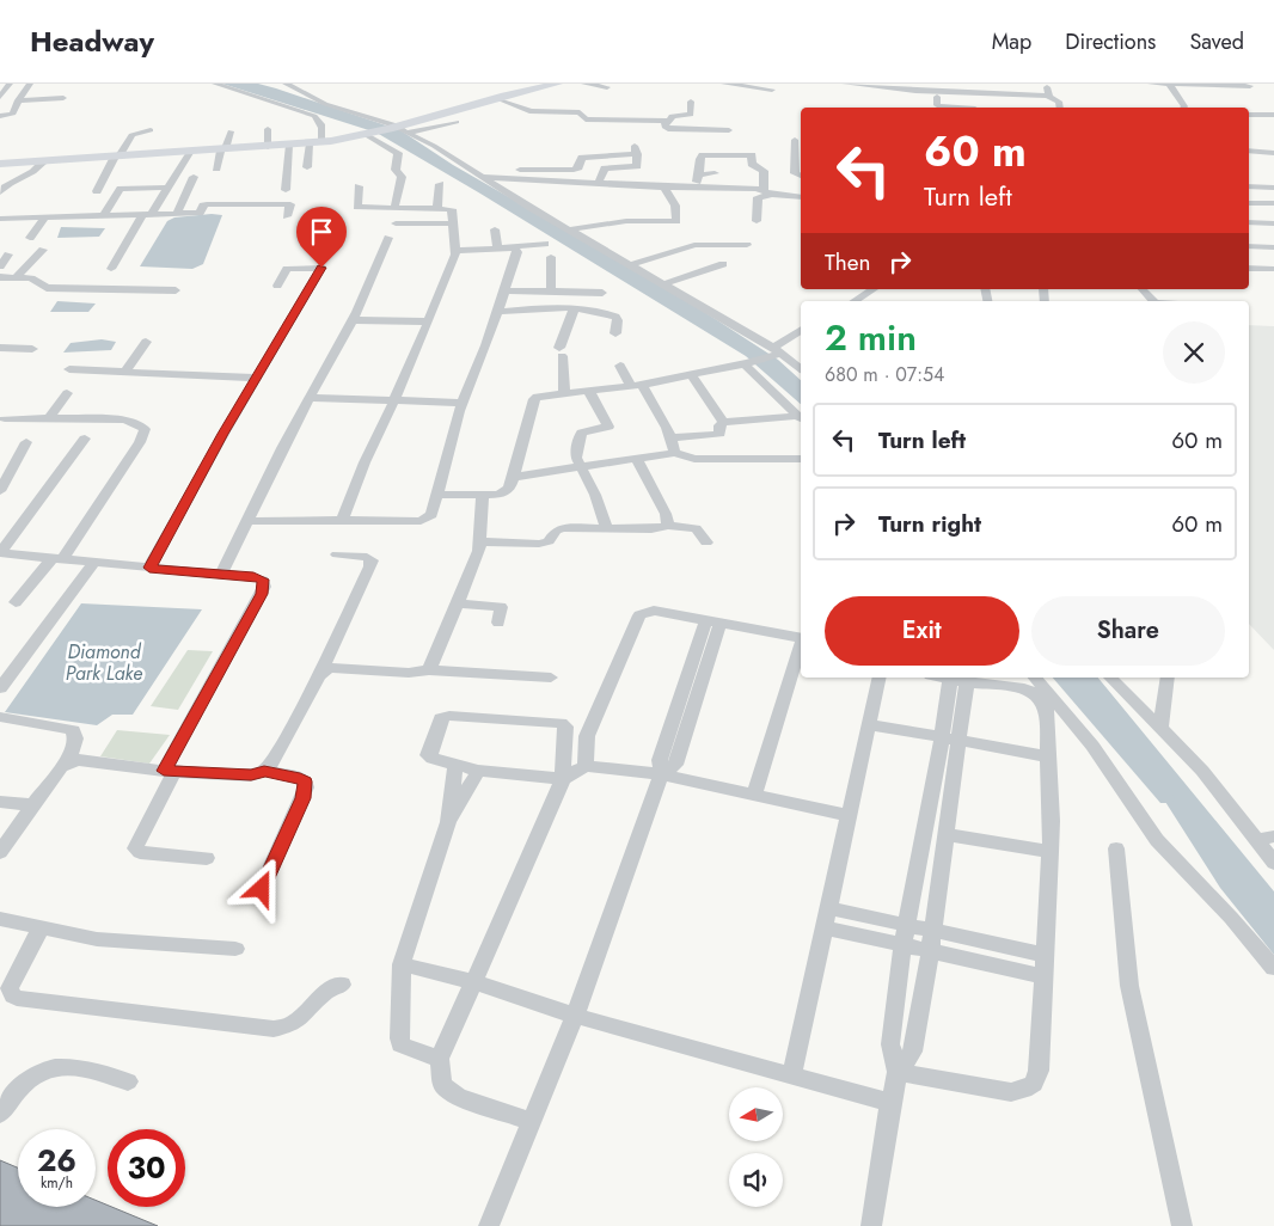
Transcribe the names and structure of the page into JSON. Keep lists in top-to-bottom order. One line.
{"water":["Diamond Park Lake"],"north":"left","page":{"header":"Headway","nav":["Map","Directions","Saved"],"turn":["60 m","Turn left"],"then":"Then","heading":["2 min","680 m · 07:54"],"list":[{"name":"Turn left","value":"60 m"},{"name":"Turn right","value":"60 m"}],"buttons":["Exit","Share"],"speed":"26 km/h","limit":"30"}}
